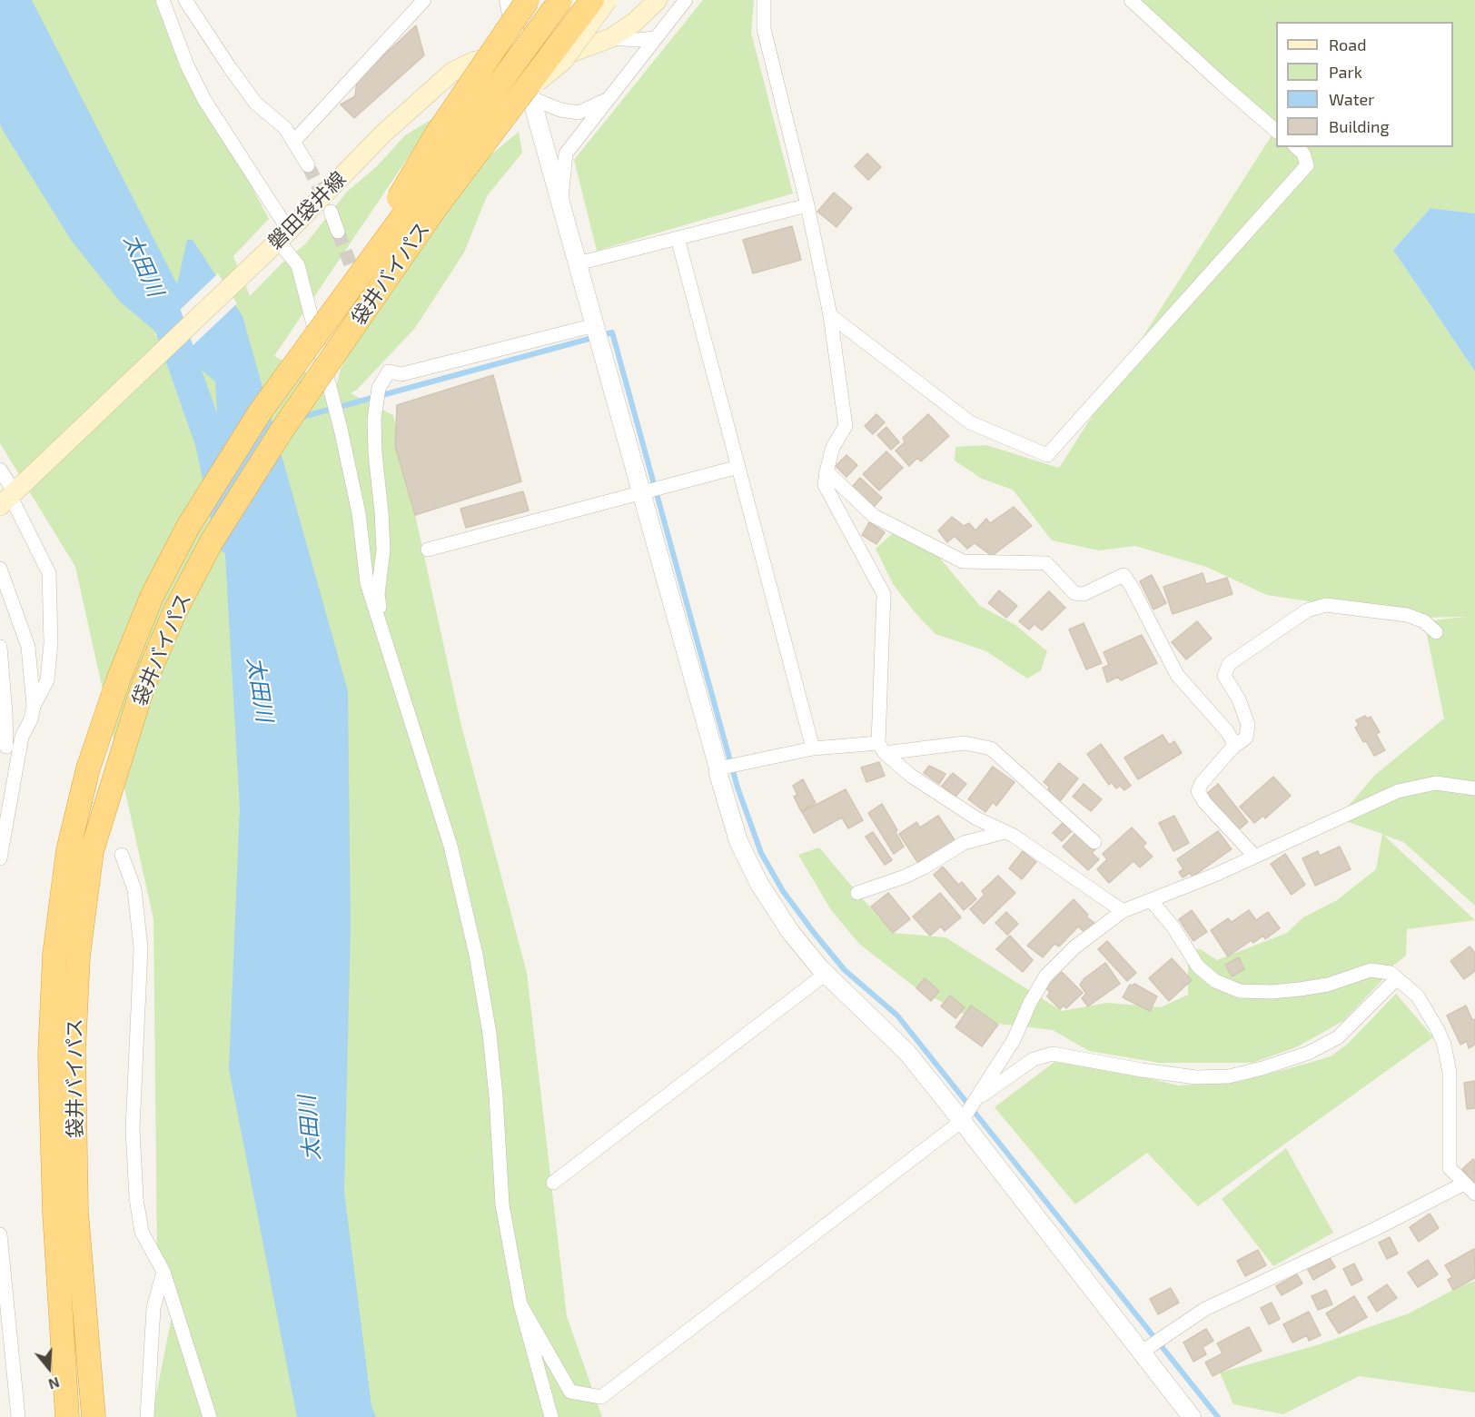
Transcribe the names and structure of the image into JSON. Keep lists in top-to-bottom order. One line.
{"streets":{"highway":["袋井バイパス"],"main road":["磐田袋井線"]},"water":["太田川"],"legend":["Road","Park","Water","Building"],"north":"bottom"}
